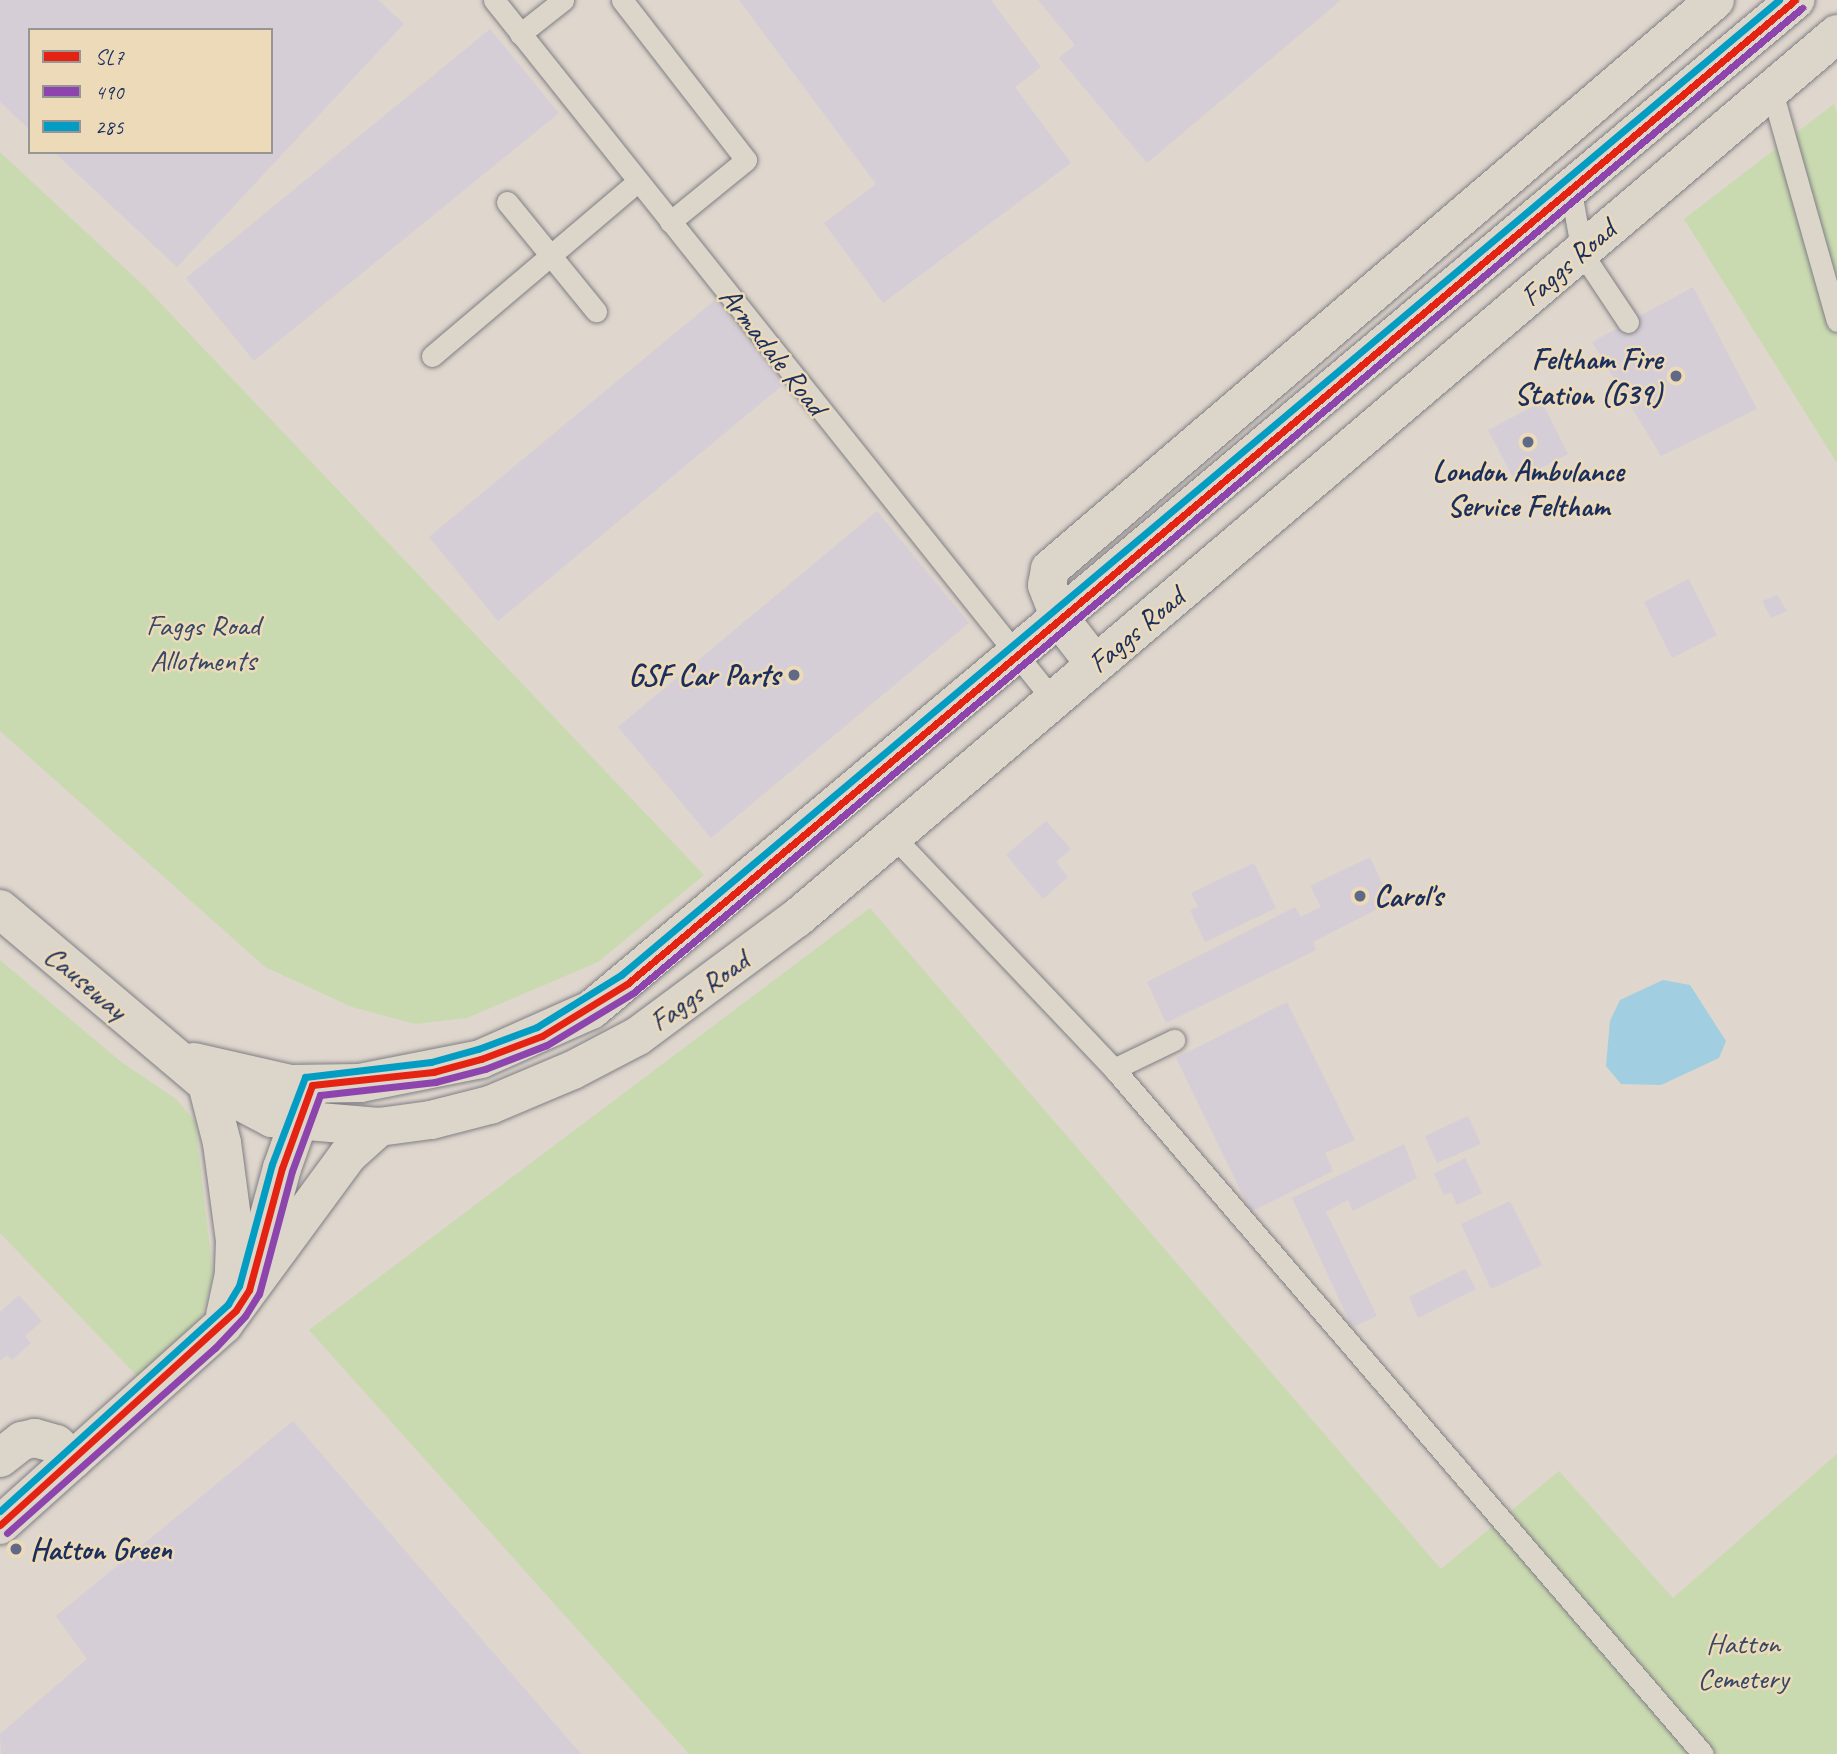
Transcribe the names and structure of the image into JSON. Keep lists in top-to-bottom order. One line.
{"streets":{"main road":["Faggs Road","Causeway"],"lane":["Armadale Road"]},"crossings":[["Faggs Road","Armadale Road"],["Faggs Road","Causeway"]],"parks":["Faggs Road Allotments","Hatton Cemetery"],"places":["Feltham Fire Station (G39)","London Ambulance Service Feltham","GSF Car Parts","Carol's","Hatton Green"],"lines":["transit line SL7","transit line 285","transit line 490"],"legend":["SL7","490","285"]}
